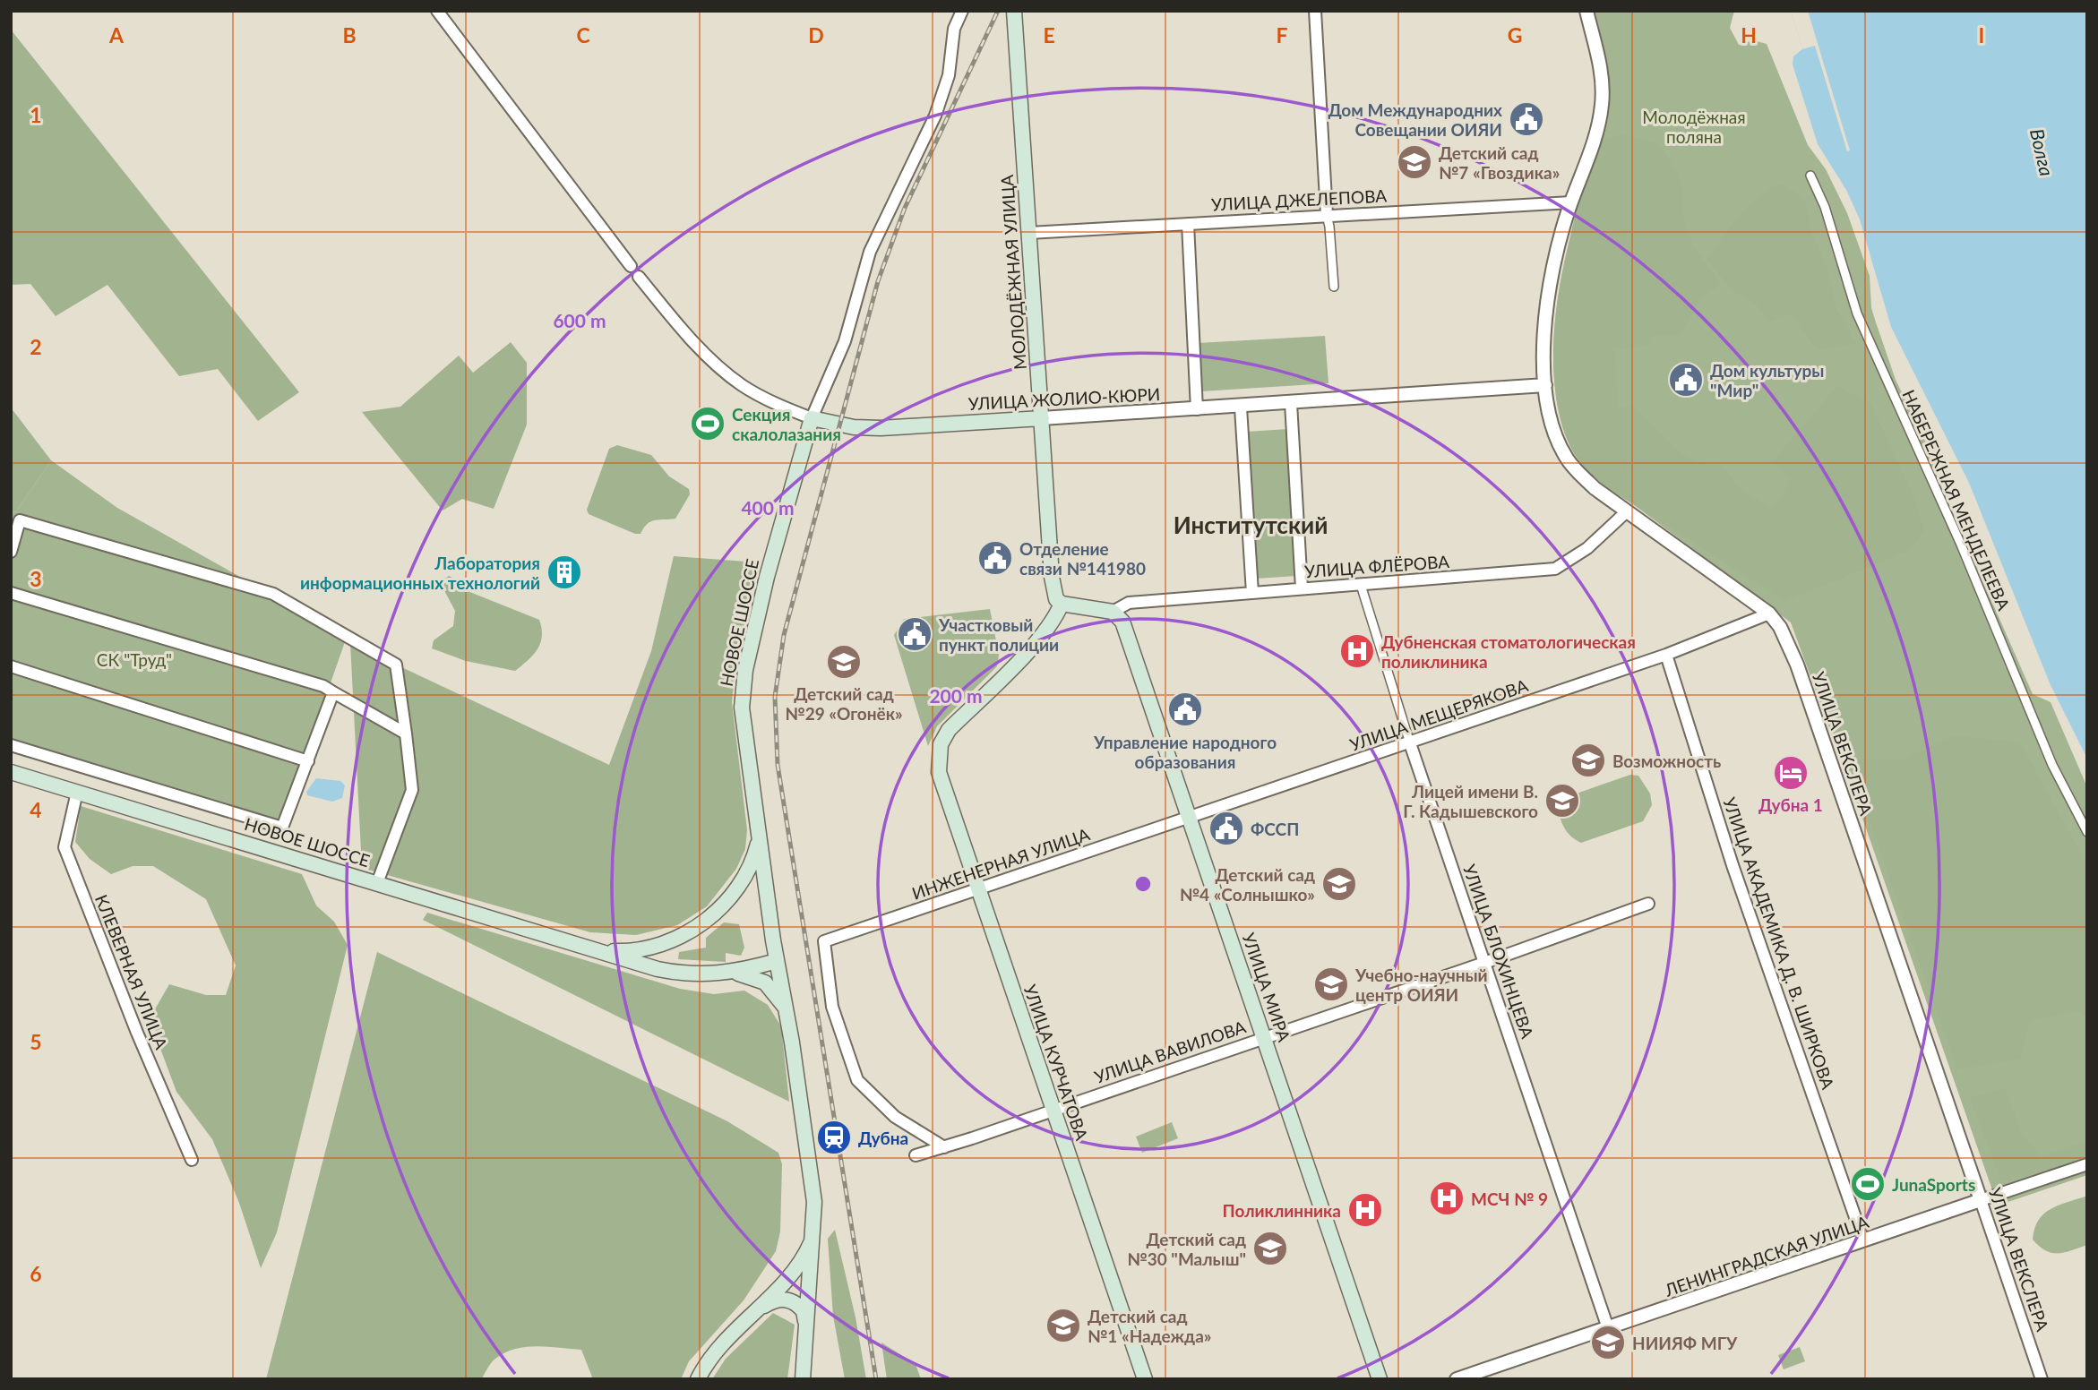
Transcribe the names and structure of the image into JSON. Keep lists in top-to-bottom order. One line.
{"streets":{"main road":["МОЛОДЁЖНАЯ УЛИЦА","УЛИЦА ЖОЛИО-КЮРИ","НОВОЕ ШОССЕ","УЛИЦА МИРА","УЛИЦА КУРЧАТОВА"],"street":["УЛИЦА ДЖЕЛЕПОВА","НАБЕРЕЖНАЯ МЕНДЕЛЕЕВА","УЛИЦА ФЛЁРОВА","УЛИЦА МЕЩЕРЯКОВА","УЛИЦА ВЕКСЛЕРА","ИНЖЕНЕРНАЯ УЛИЦА","УЛИЦА АКАДЕМИКА Д. В. ШИРКОВА","УЛИЦА БЛОХИНЦЕВА","КЛЕВЕРНАЯ УЛИЦА","УЛИЦА ВАВИЛОВА","ЛЕНИНГРАДСКАЯ УЛИЦА"]},"crossings":[["УЛИЦА ДЖЕЛЕПОВА","МОЛОДЁЖНАЯ УЛИЦА"],["УЛИЦА ДЖЕЛЕПОВА","УЛИЦА ВЕКСЛЕРА"],["МОЛОДЁЖНАЯ УЛИЦА","УЛИЦА ЖОЛИО-КЮРИ"],["МОЛОДЁЖНАЯ УЛИЦА","УЛИЦА КУРЧАТОВА"],["УЛИЦА ЖОЛИО-КЮРИ","НОВОЕ ШОССЕ"],["УЛИЦА ЖОЛИО-КЮРИ","УЛИЦА ВЕКСЛЕРА"],["УЛИЦА ФЛЁРОВА","УЛИЦА ВЕКСЛЕРА"],["УЛИЦА ФЛЁРОВА","УЛИЦА БЛОХИНЦЕВА"],["УЛИЦА ФЛЁРОВА","УЛИЦА МИРА"],["НОВОЕ ШОССЕ","КЛЕВЕРНАЯ УЛИЦА"],["УЛИЦА МЕЩЕРЯКОВА","УЛИЦА ВЕКСЛЕРА"],["УЛИЦА МЕЩЕРЯКОВА","ИНЖЕНЕРНАЯ УЛИЦА"],["УЛИЦА МЕЩЕРЯКОВА","УЛИЦА АКАДЕМИКА Д. В. ШИРКОВА"],["УЛИЦА МЕЩЕРЯКОВА","УЛИЦА БЛОХИНЦЕВА"],["УЛИЦА МЕЩЕРЯКОВА","УЛИЦА МИРА"],["УЛИЦА ВЕКСЛЕРА","ЛЕНИНГРАДСКАЯ УЛИЦА"],["ИНЖЕНЕРНАЯ УЛИЦА","УЛИЦА МИРА"],["ИНЖЕНЕРНАЯ УЛИЦА","УЛИЦА ВАВИЛОВА"],["ИНЖЕНЕРНАЯ УЛИЦА","УЛИЦА КУРЧАТОВА"],["УЛИЦА АКАДЕМИКА Д. В. ШИРКОВА","ЛЕНИНГРАДСКАЯ УЛИЦА"],["УЛИЦА БЛОХИНЦЕВА","УЛИЦА ВАВИЛОВА"],["УЛИЦА БЛОХИНЦЕВА","ЛЕНИНГРАДСКАЯ УЛИЦА"],["УЛИЦА МИРА","УЛИЦА ВАВИЛОВА"],["УЛИЦА ВАВИЛОВА","УЛИЦА КУРЧАТОВА"]],"districts":["Институтский"],"water":["Волга"],"parks":["Молодёжная поляна","СК \"Труд\""],"places":{"public building":["Дом Международних Совещании ОИЯИ","Дом культуры \"Мир\"","Отделение связи №141980","Участковый пункт полиции","Управление народного образования","ФССП"],"school or university":["Детский сад №7 «Гвоздика»","Детский сад №29 «Огонёк»","Возможность","Лицей имени В. Г. Кадышевского","Детский сад №4 «Солнышко»","Учебно-научный центр ОИЯИ","Детский сад №30 \"Малыш\"","Детский сад №1 «Надежда»","НИИЯФ МГУ"],"sports":["Секция скалолазания","JunaSports"],"building":["Лаборатория информационных технологий"],"hospital":["Дубненская стоматологическая поликлиника","МСЧ № 9","Поликлинника"],"hotel":["Дубна 1"],"station":["Дубна"]},"grid":{"columns":["A","B","C","D","E","F","G","H","I"],"rows":["1","2","3","4","5","6"]},"rings":["600 m","400 m","200 m"]}
